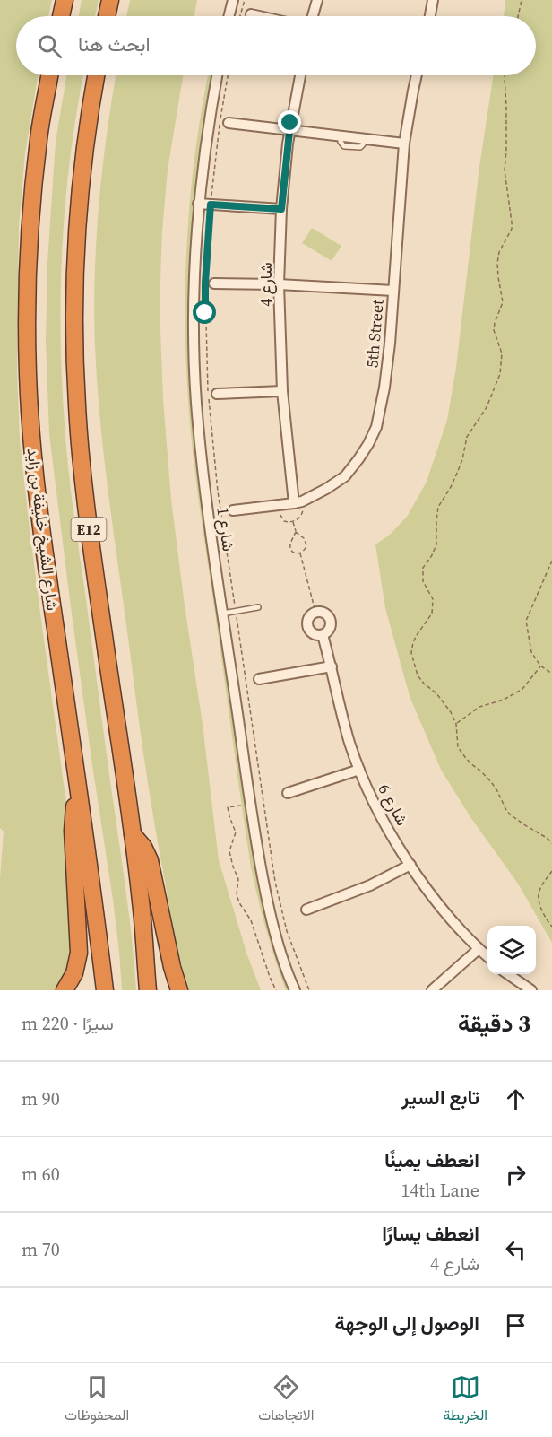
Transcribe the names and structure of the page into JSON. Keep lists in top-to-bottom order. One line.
{"streets":{"highway":["شارع الشيخ خليفة بن زايد","E12"],"street":["شارع 4","5th Street","شارع 1","شارع 6"]},"crossings":[["شارع 4","5th Street"]],"page":{"search":"ابحث هنا","heading":["3 دقيقة","سيرًا · 220 m"],"list":[["تابع السير","90 m"],["انعطف يمينًا","14th Lane","60 m"],["انعطف يسارًا","شارع 4","70 m"],"الوصول إلى الوجهة"],"nav":["الخريطة","الاتجاهات","المحفوظات"]}}
